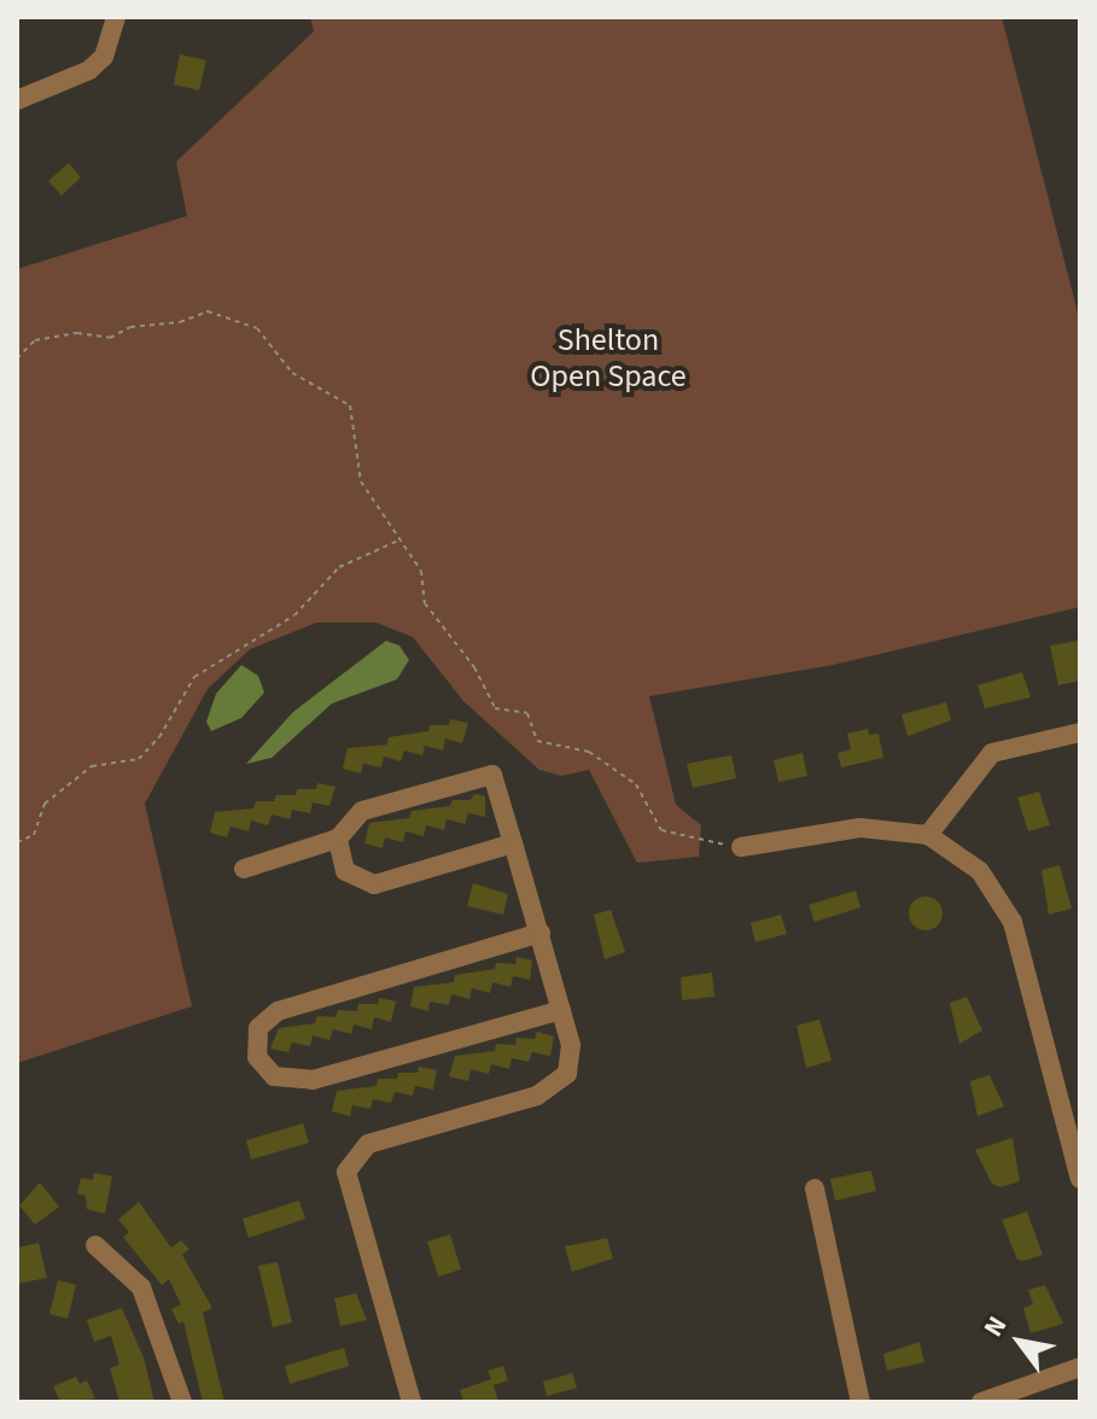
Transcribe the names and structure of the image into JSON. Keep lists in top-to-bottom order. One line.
{"parks":["Shelton Open Space"],"north":"top left"}
